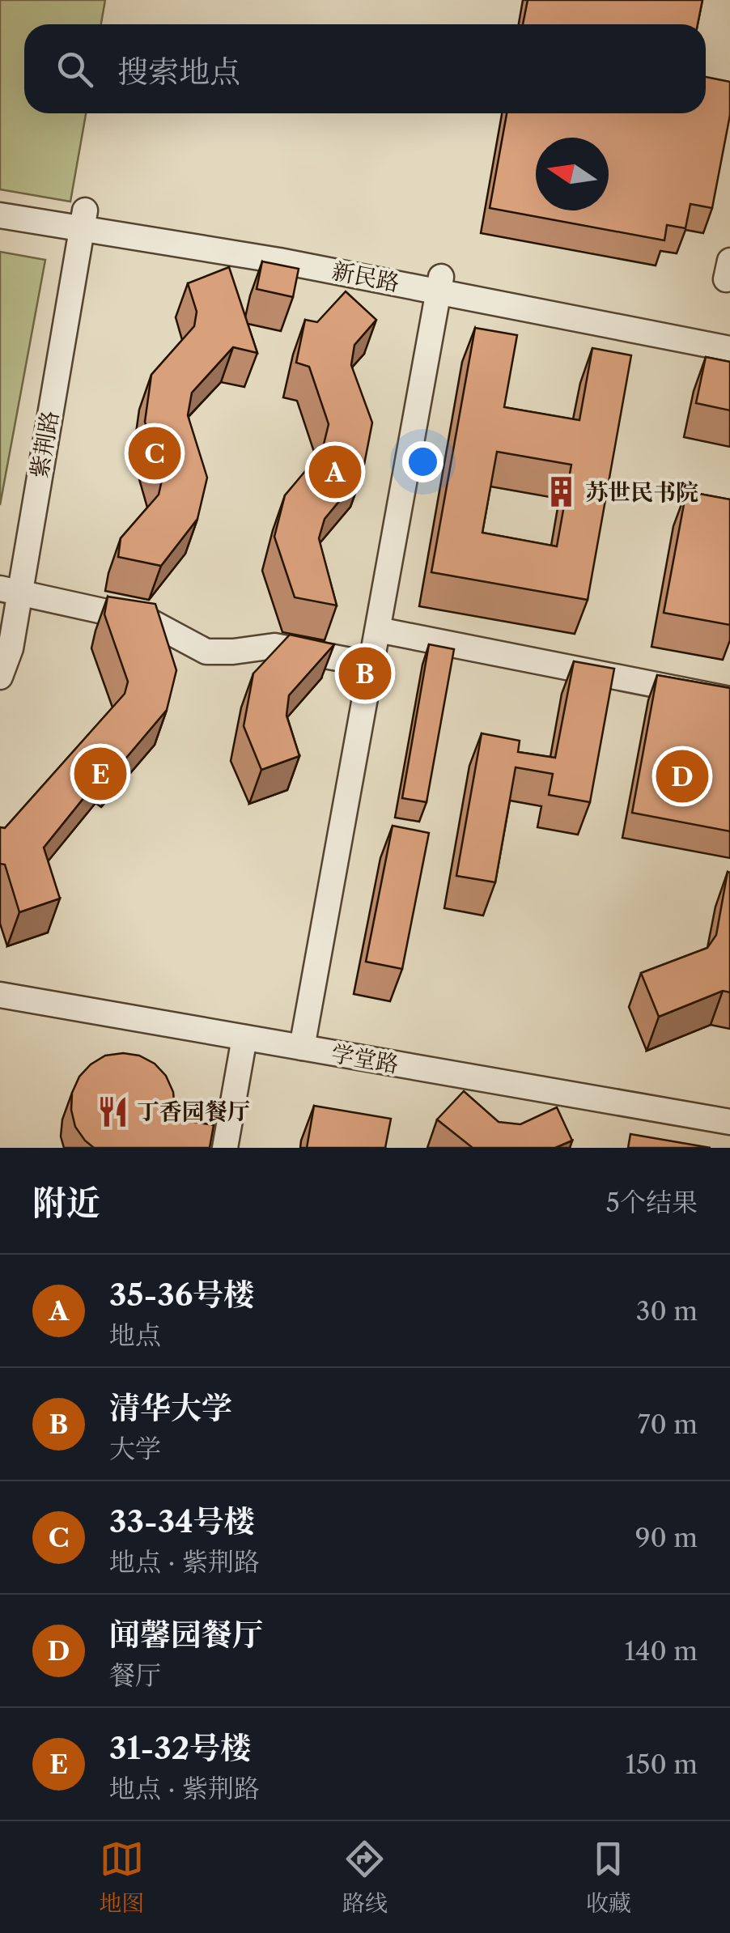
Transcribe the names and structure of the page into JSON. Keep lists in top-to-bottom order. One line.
{"streets":{"street":["新民路","紫荆路","学堂路"]},"crossings":[["新民路","紫荆路"]],"places":{"building":["苏世民书院"],"restaurant":["丁香园餐厅"]},"north":"left","page":{"search":"搜索地点","pins":["C","A","B","E","D"],"heading":["附近","5个结果"],"list":[{"mark":"A","name":"35-36号楼","note":"地点","value":"30 m"},{"mark":"B","name":"清华大学","note":"大学","value":"70 m"},{"mark":"C","name":"33-34号楼","note":"地点 · 紫荆路","value":"90 m"},{"mark":"D","name":"闻馨园餐厅","note":"餐厅","value":"140 m"},{"mark":"E","name":"31-32号楼","note":"地点 · 紫荆路","value":"150 m"}],"nav":["地图","路线","收藏"]}}
